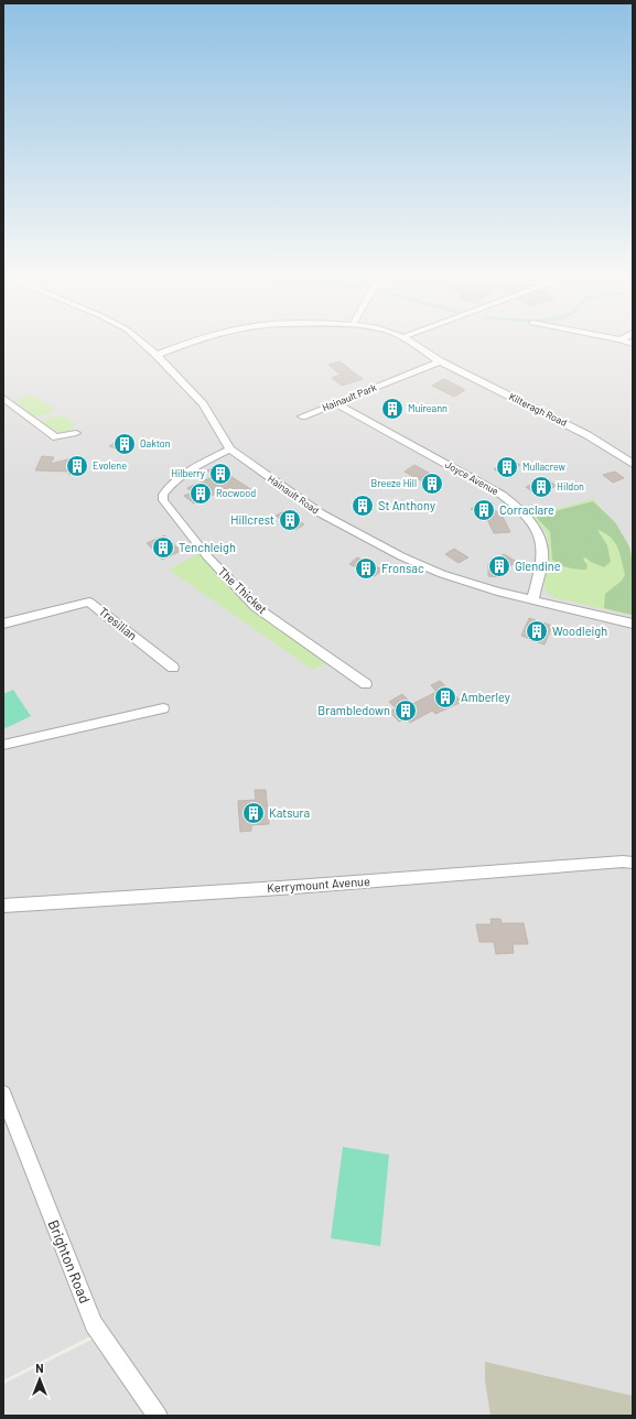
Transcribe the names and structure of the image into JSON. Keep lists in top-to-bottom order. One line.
{"streets":{"street":["Hainault Park","Kilteragh Road","Joyce Avenue","Hainault Road","The Thicket","Tresilian","Kerrymount Avenue","Brighton Road"]},"crossings":[["Hainault Park","Kilteragh Road"],["Hainault Park","Joyce Avenue"],["Joyce Avenue","Hainault Road"],["Hainault Road","The Thicket"]],"places":{"building":["Muireann","Oakton","Evolene","Mullacrew","Hilberry","Breeze Hill","Hildon","Rocwood","St Anthony","Corraclare","Hillcrest","Tenchleigh","Glendine","Fronsac","Woodleigh","Amberley","Brambledown","Katsura"]},"north":"top"}
